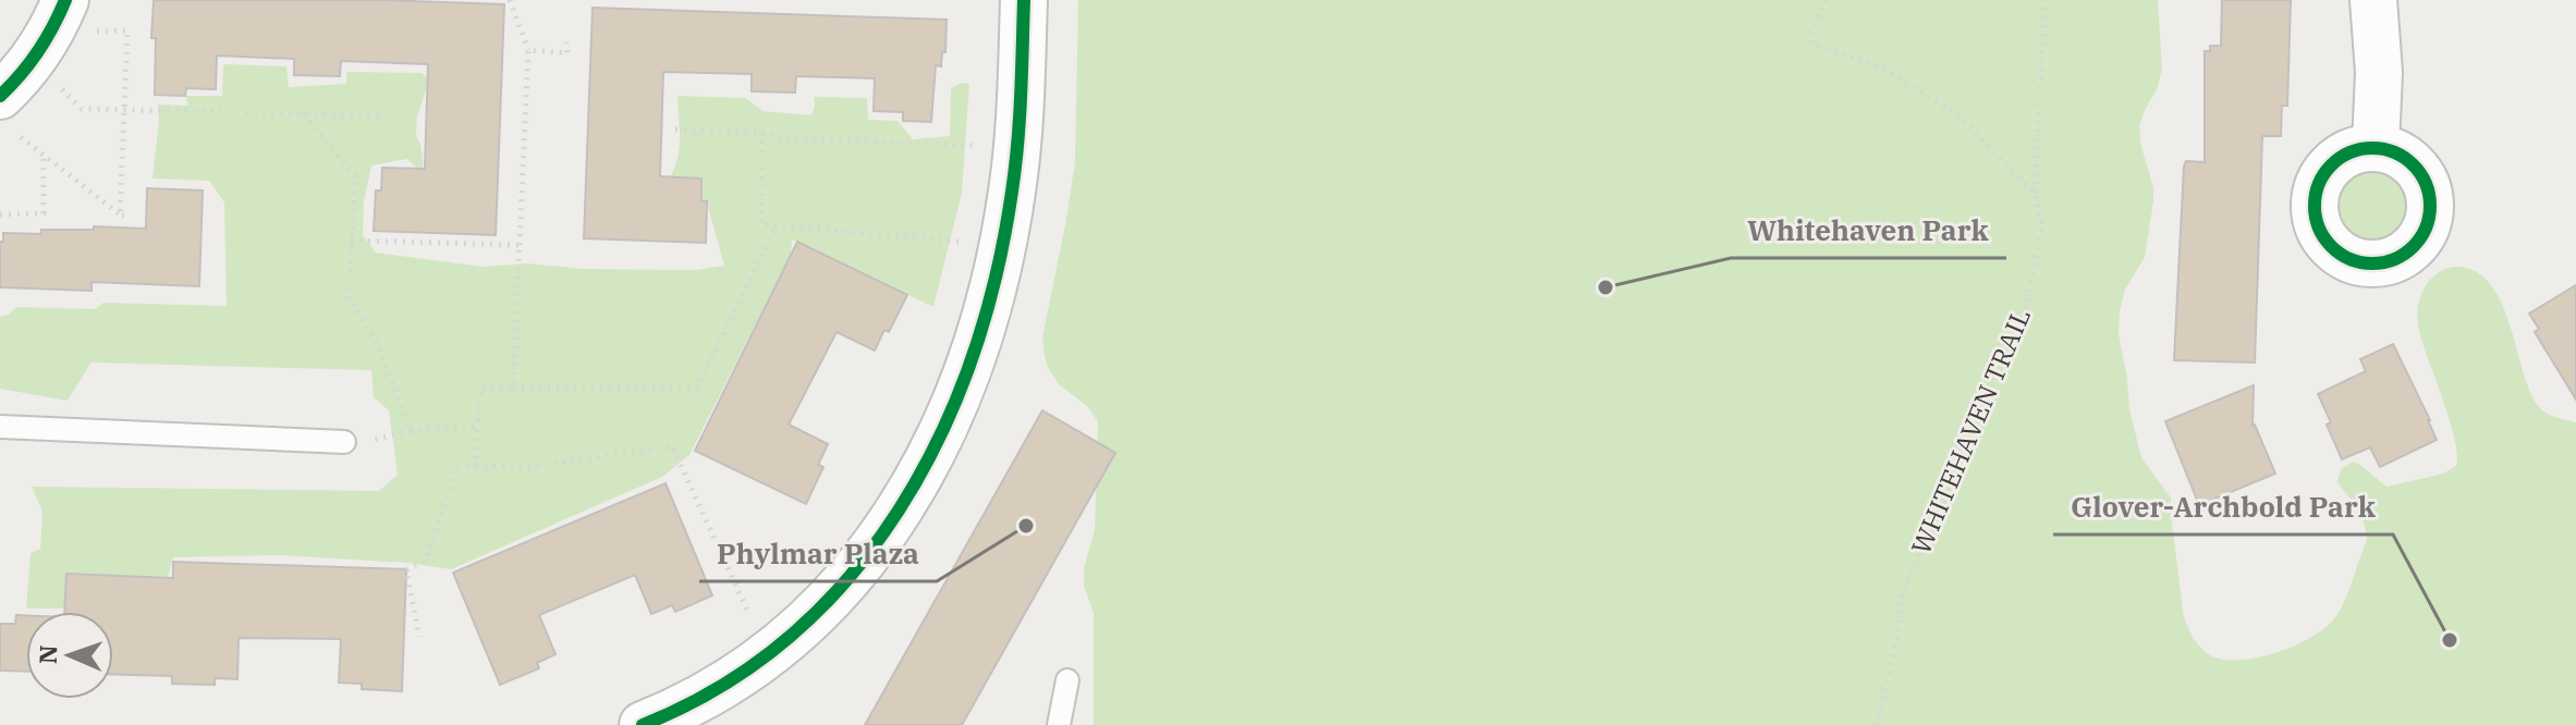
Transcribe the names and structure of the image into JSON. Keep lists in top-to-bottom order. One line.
{"streets":{"path":["WHITEHAVEN TRAIL"]},"places":["Whitehaven Park","Phylmar Plaza","Glover-Archbold Park"],"north":"left"}
